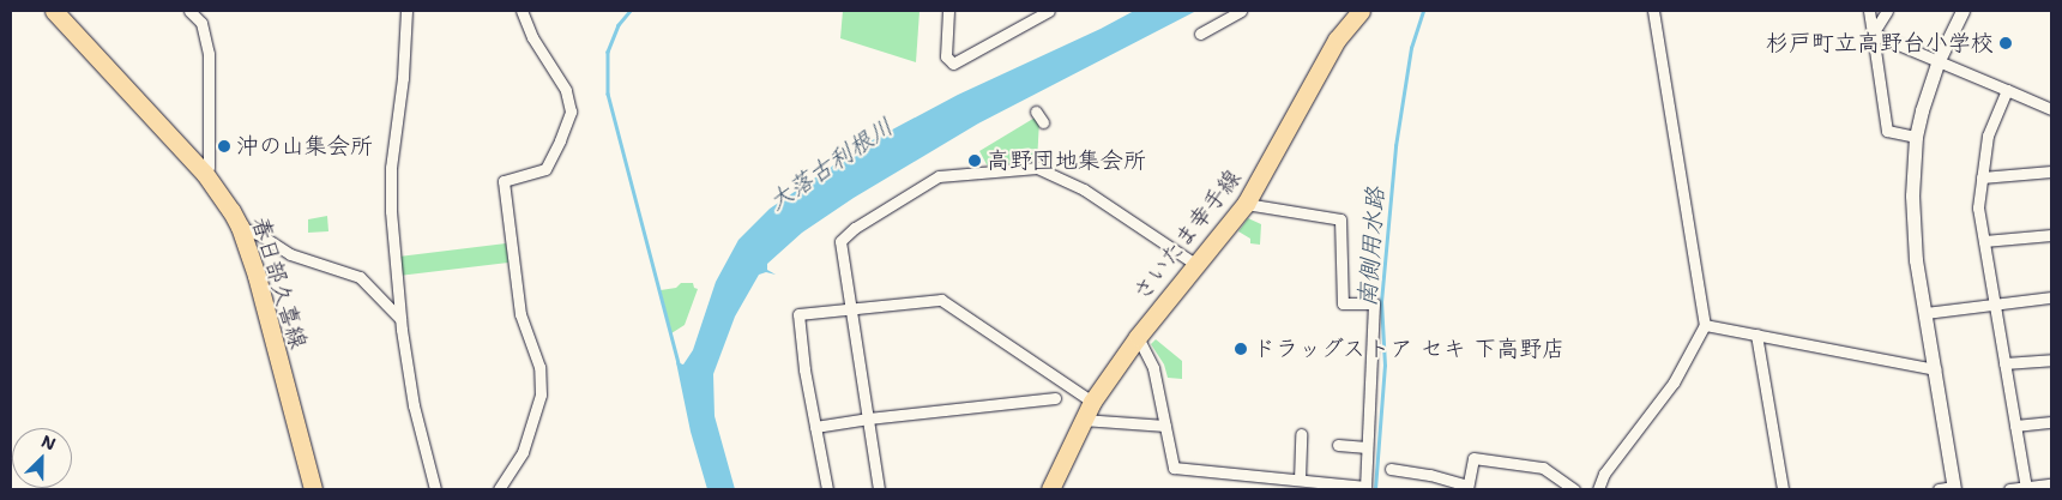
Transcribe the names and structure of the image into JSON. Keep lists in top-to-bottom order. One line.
{"streets":{"main road":["さいたま幸手線","春日部久喜線"]},"water":["大落古利根川","南側用水路"],"places":["杉戸町立高野台小学校","沖の山集会所","高野団地集会所","ドラッグストア セキ 下高野店"],"north":"top right"}
